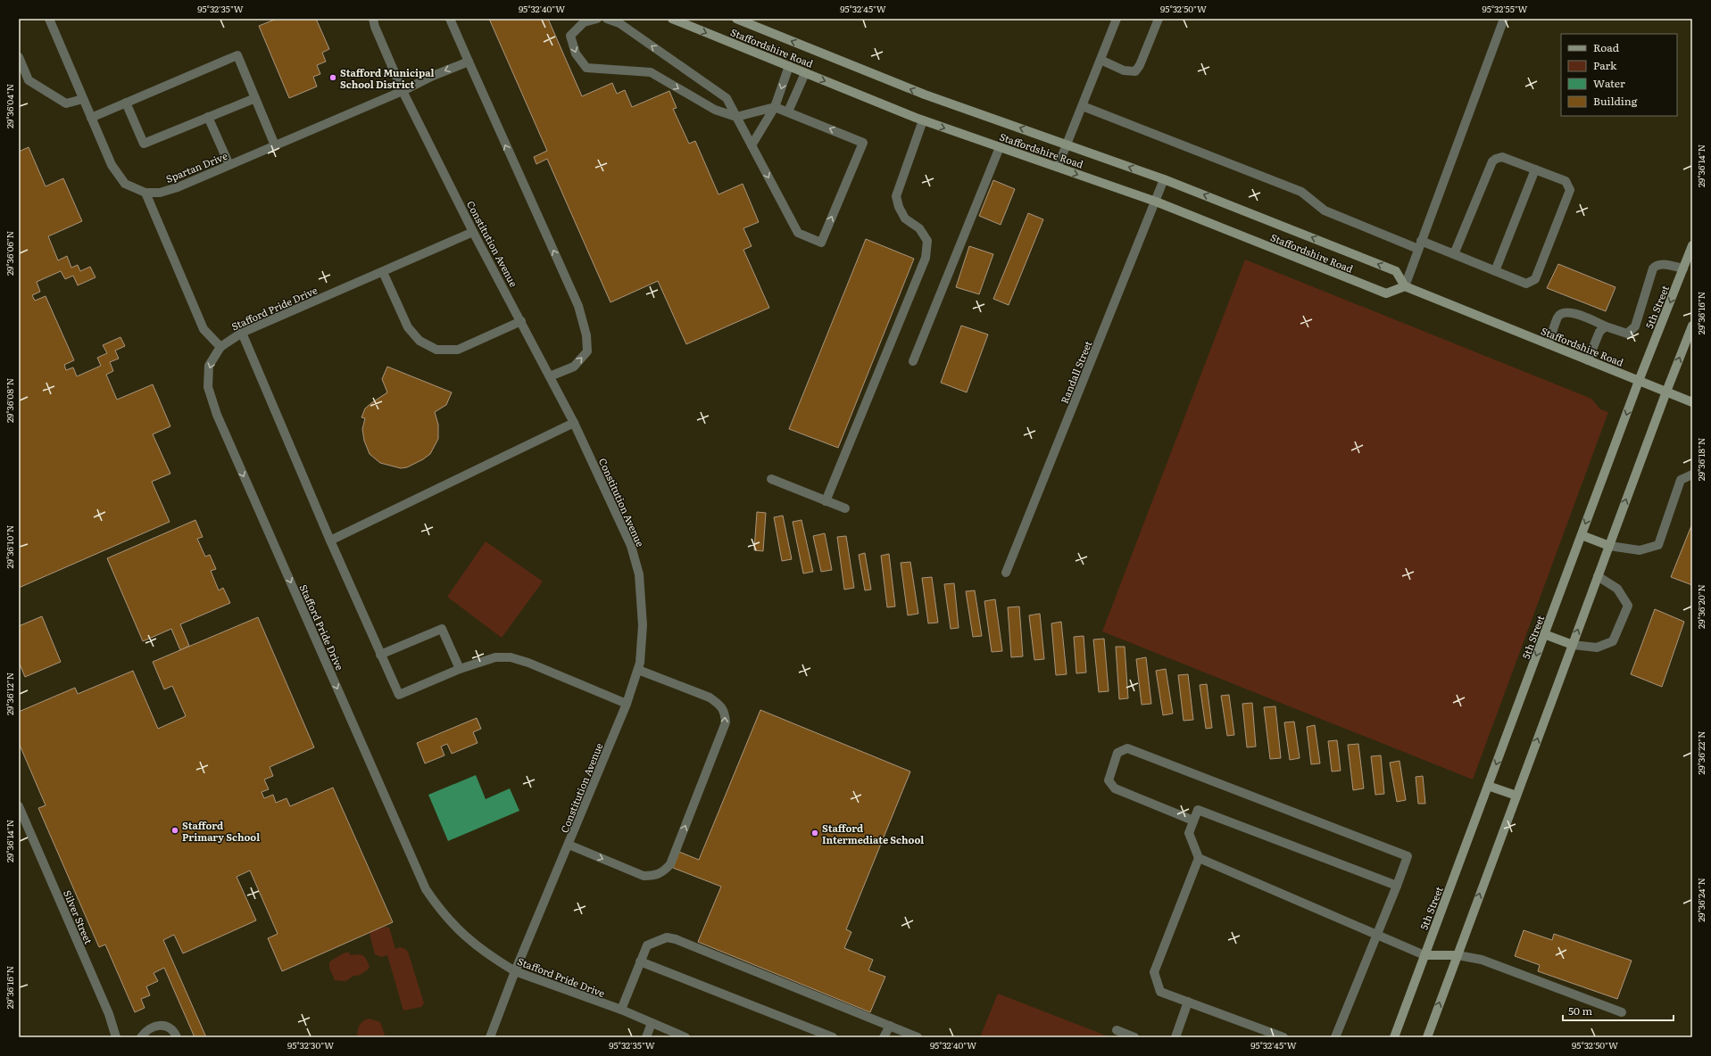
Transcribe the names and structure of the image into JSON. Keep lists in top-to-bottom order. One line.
{"streets":{"main road":["Staffordshire Road","5th Street"],"street":["Spartan Drive","Constitution Avenue","Stafford Pride Drive","Randall Street","Silver Street"]},"crossings":[["Staffordshire Road","5th Street"],["Staffordshire Road","Randall Street"],["Spartan Drive","Constitution Avenue"],["Constitution Avenue","Stafford Pride Drive"]],"places":["Stafford Municipal School District","Stafford Primary School","Stafford Intermediate School"],"legend":["Road","Park","Water","Building"],"scale_bar":"50 m","coordinates":["95°32'35\"W","95°32'40\"W","95°32'45\"W","95°32'50\"W","95°32'55\"W","29°36'04\"N","29°36'14\"N","29°36'06\"N","29°36'16\"N","29°36'08\"N","29°36'18\"N","29°36'10\"N","29°36'20\"N","29°36'12\"N","29°36'22\"N","29°36'24\"N","95°32'30\"W"]}
